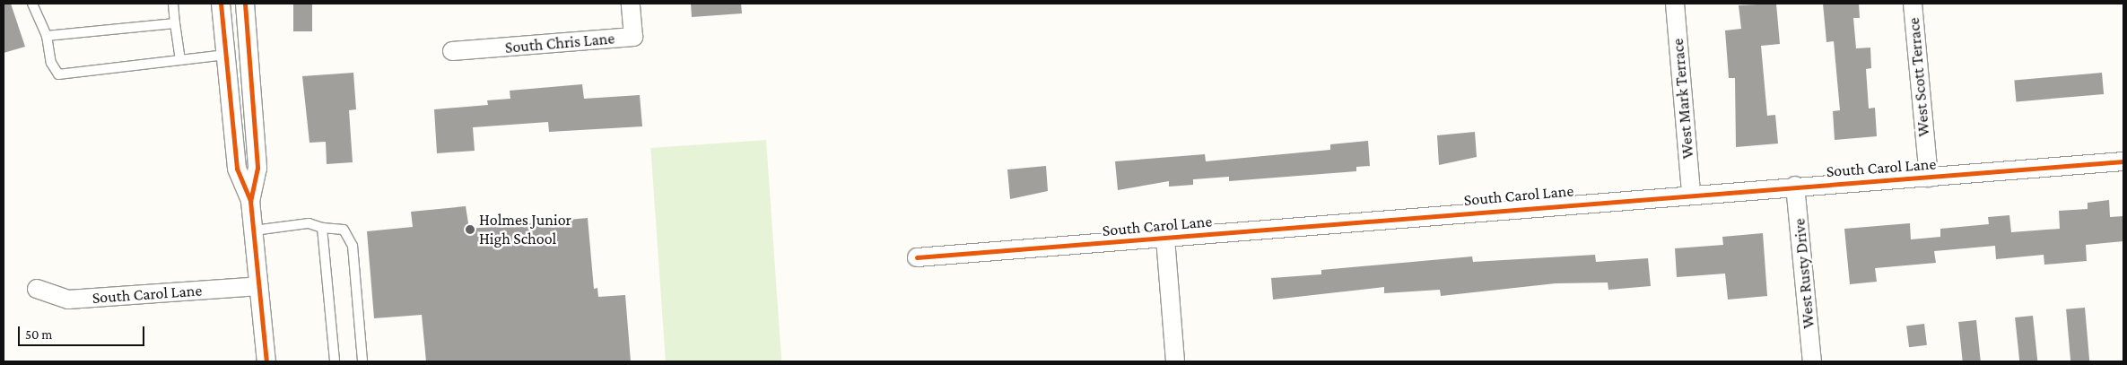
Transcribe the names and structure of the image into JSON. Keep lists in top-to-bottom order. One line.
{"streets":{"street":["South Chris Lane","West Scott Terrace","West Mark Terrace","South Carol Lane","West Rusty Drive"]},"crossings":[["West Scott Terrace","South Carol Lane"],["West Mark Terrace","South Carol Lane"],["South Carol Lane","West Rusty Drive"]],"places":["Holmes Junior High School"],"scale_bar":"50 m"}
